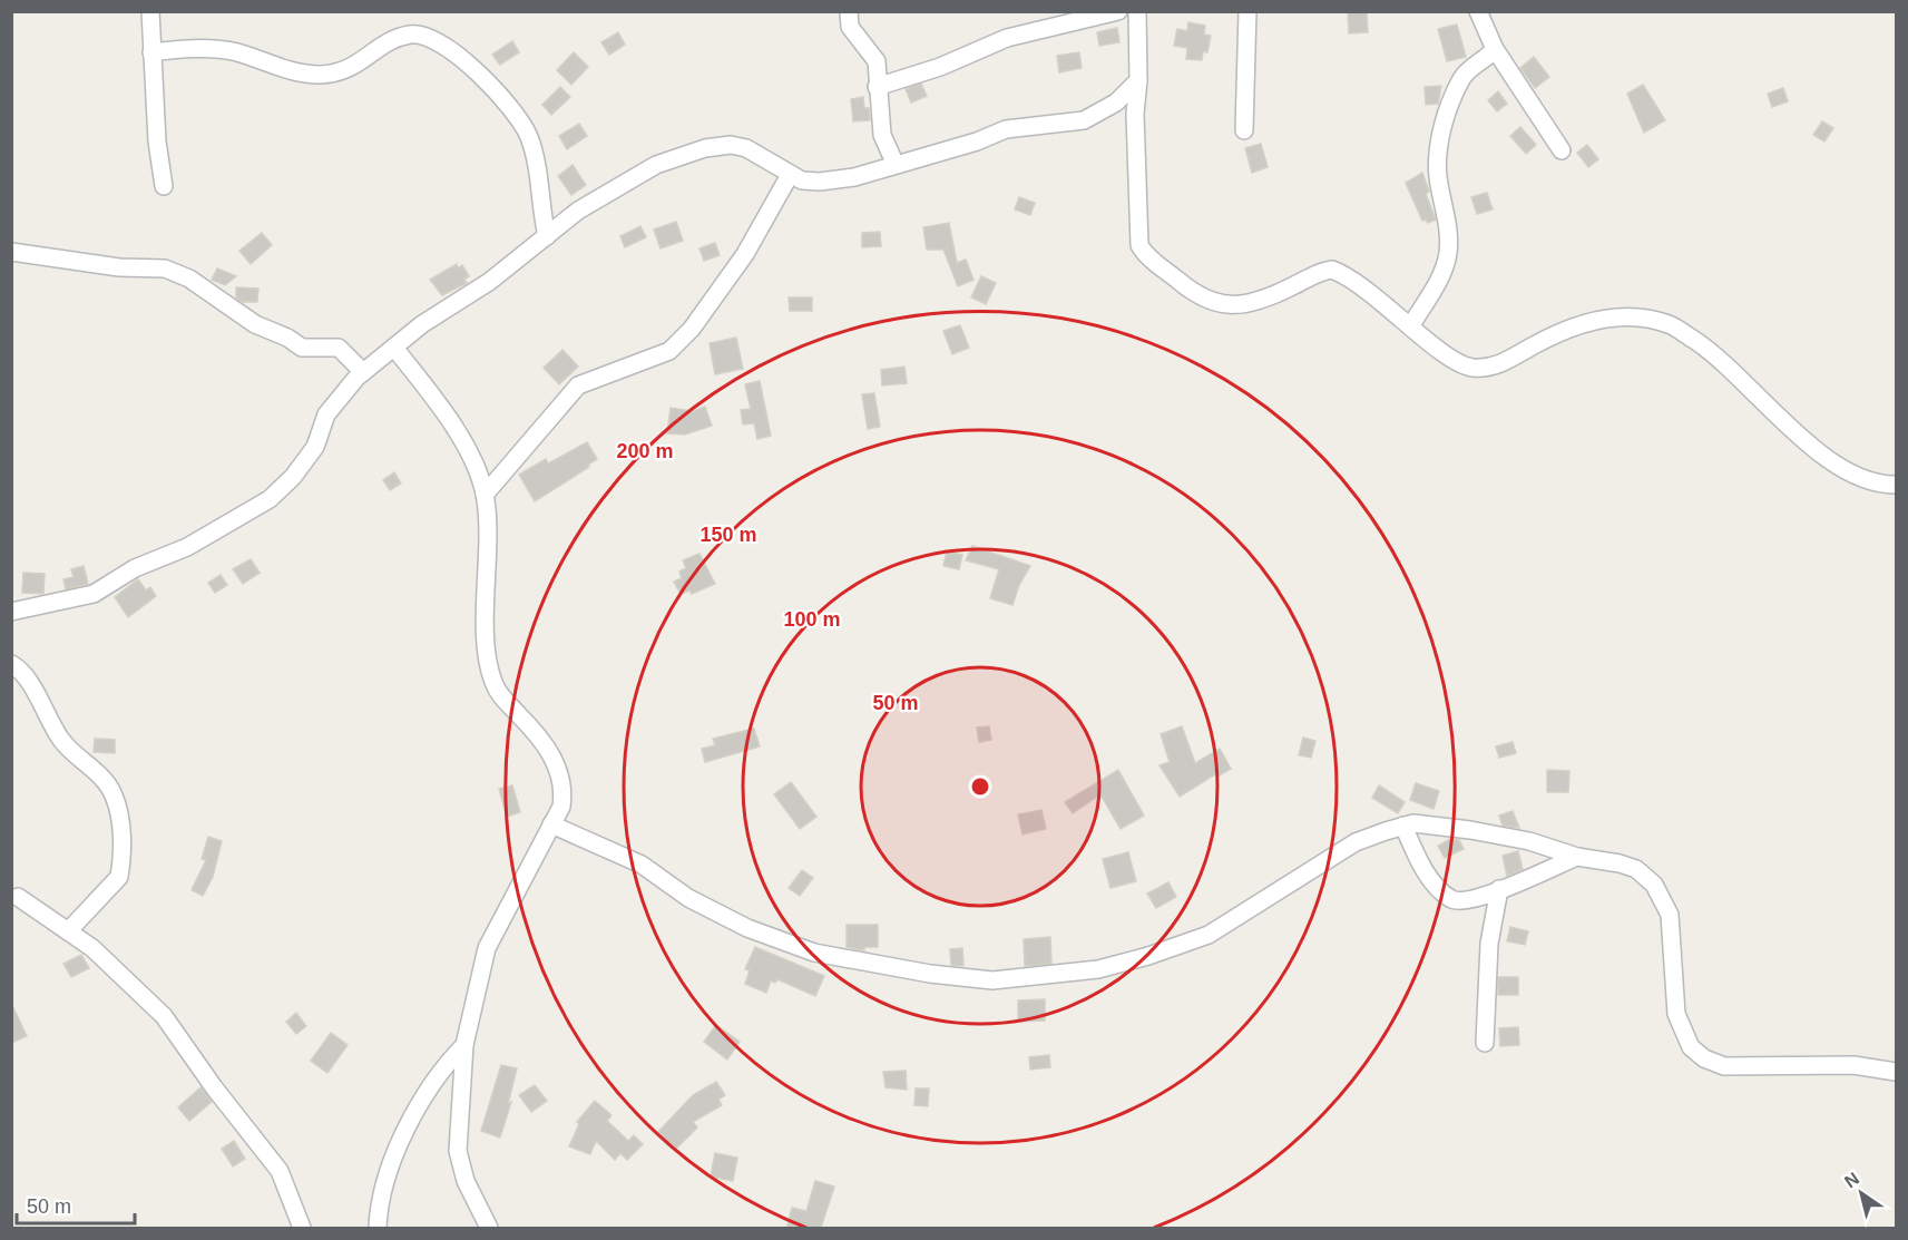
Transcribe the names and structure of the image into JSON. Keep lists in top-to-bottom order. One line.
{"scale_bar":"50 m","north":"top left","rings":["200 m","150 m","100 m","50 m"]}
